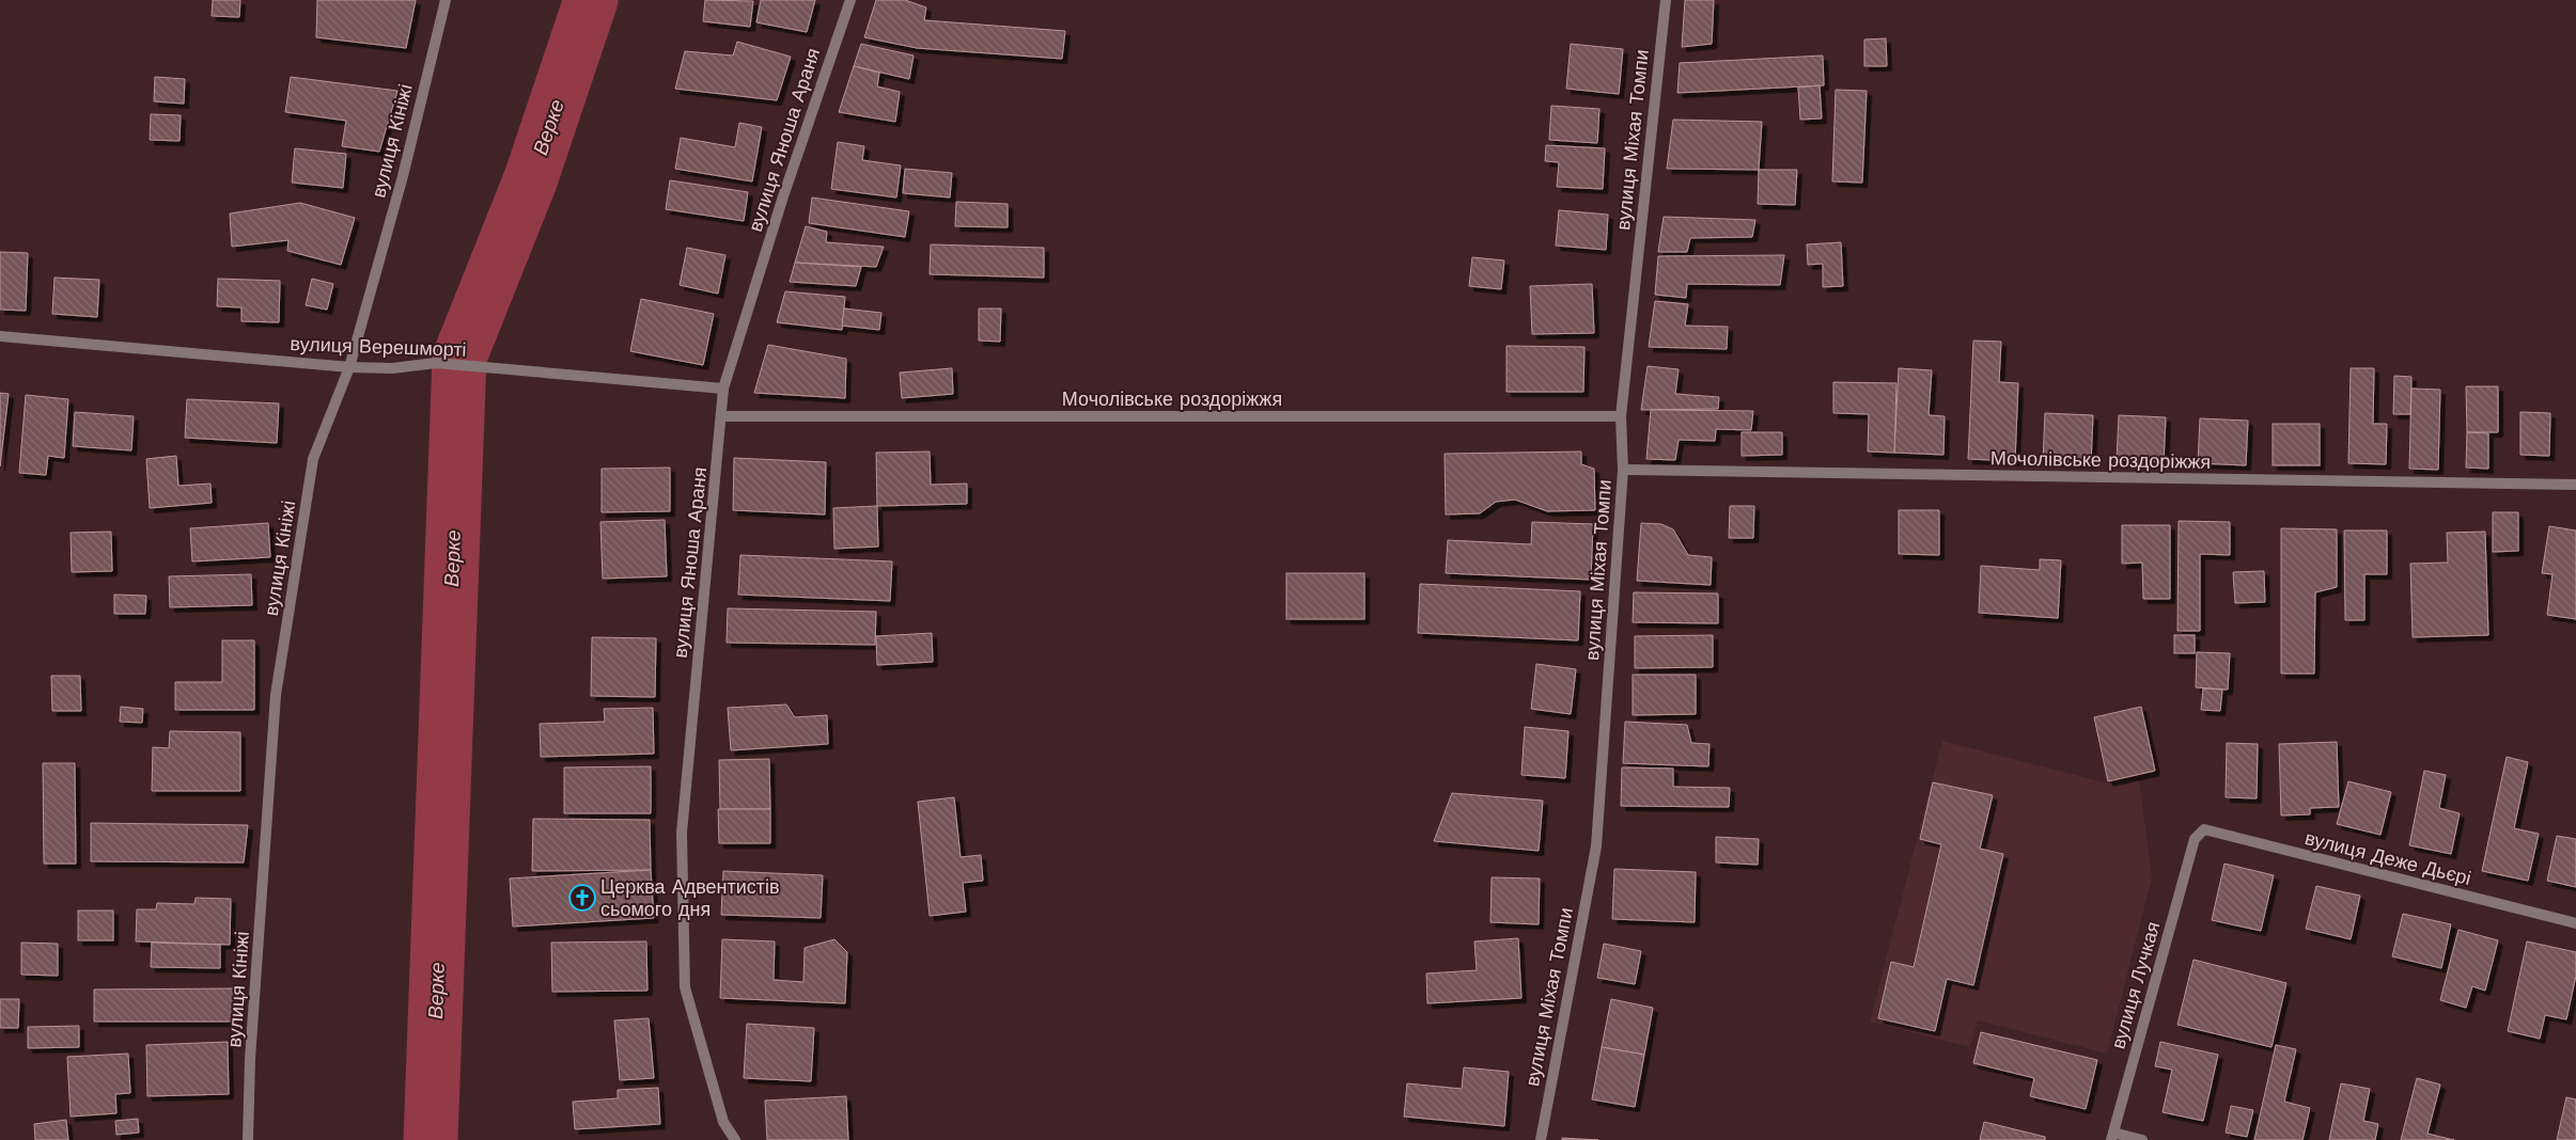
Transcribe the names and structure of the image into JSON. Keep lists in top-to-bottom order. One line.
{"streets":{"street":["вулиця Яноша Араня","вулиця Міхая Томпи","вулиця Кініжі","вулиця Верешморті","Мочолівське роздоріжжя","вулиця Деже Дьєрі","вулиця Лучкая"]},"crossings":[["вулиця Яноша Араня","вулиця Верешморті"],["вулиця Яноша Араня","Мочолівське роздоріжжя"],["вулиця Міхая Томпи","Мочолівське роздоріжжя"],["вулиця Кініжі","вулиця Верешморті"],["вулиця Деже Дьєрі","вулиця Лучкая"]],"water":["Верке"],"places":{"church":["Церква Адвентистів сьомого дня"]}}
